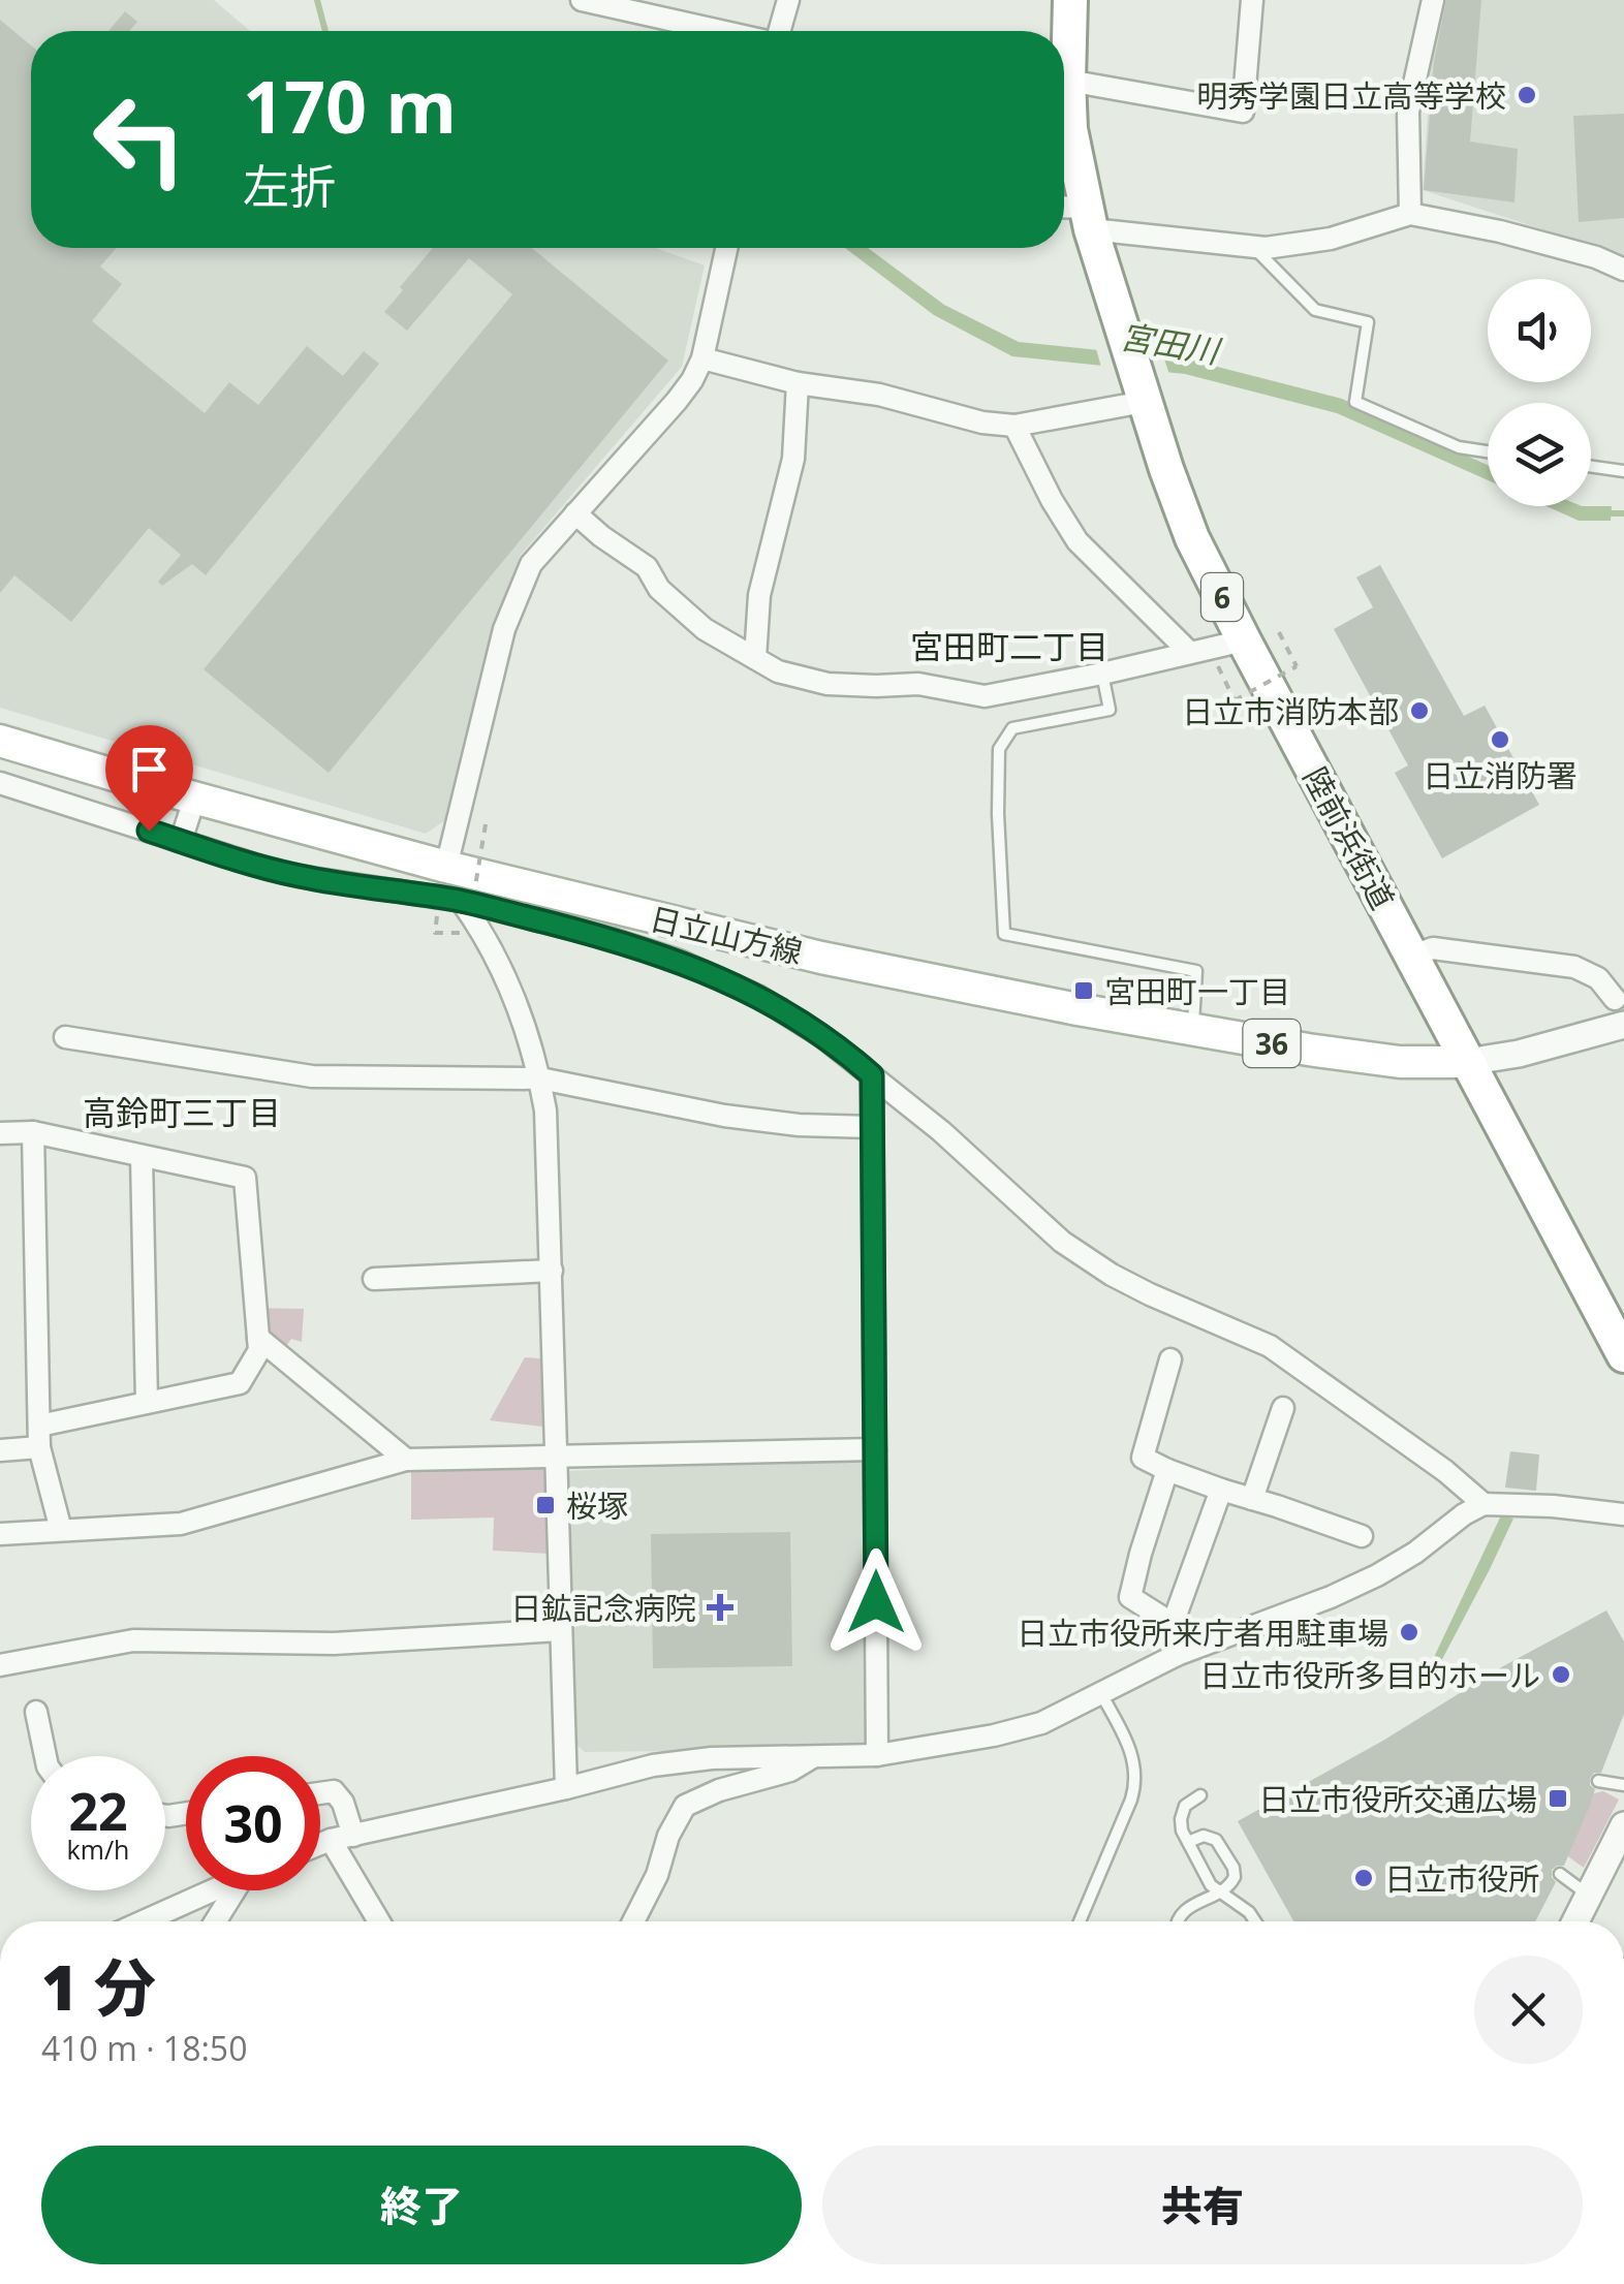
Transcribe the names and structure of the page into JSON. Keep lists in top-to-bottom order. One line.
{"streets":{"highway":["6","陸前浜街道"],"main road":["日立山方線","36"]},"crossings":[["陸前浜街道","日立山方線"]],"districts":["宮田町二丁目","高鈴町三丁目"],"water":["宮田川"],"places":{"other":["明秀学園日立高等学校","日立市消防本部","日立消防署","日立市役所来庁者用駐車場","日立市役所多目的ホール","日立市役所"],"transit":["宮田町一丁目","桜塚","日立市役所交通広場"],"health":["日鉱記念病院"]},"page":{"turn":["170 m","左折"],"speed":"22 km/h","limit":"30","heading":["1 分","410 m · 18:50"],"buttons":["終了","共有"]}}
